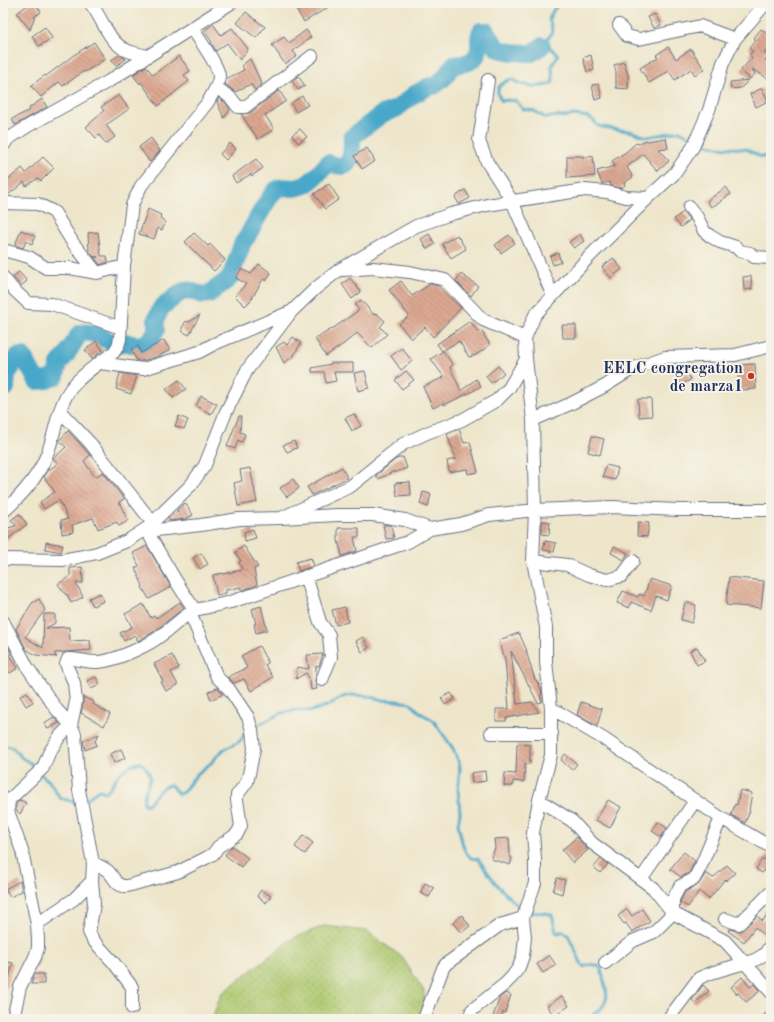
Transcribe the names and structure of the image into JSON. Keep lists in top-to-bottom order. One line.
{"places":["EELC congregation de marza1"]}
